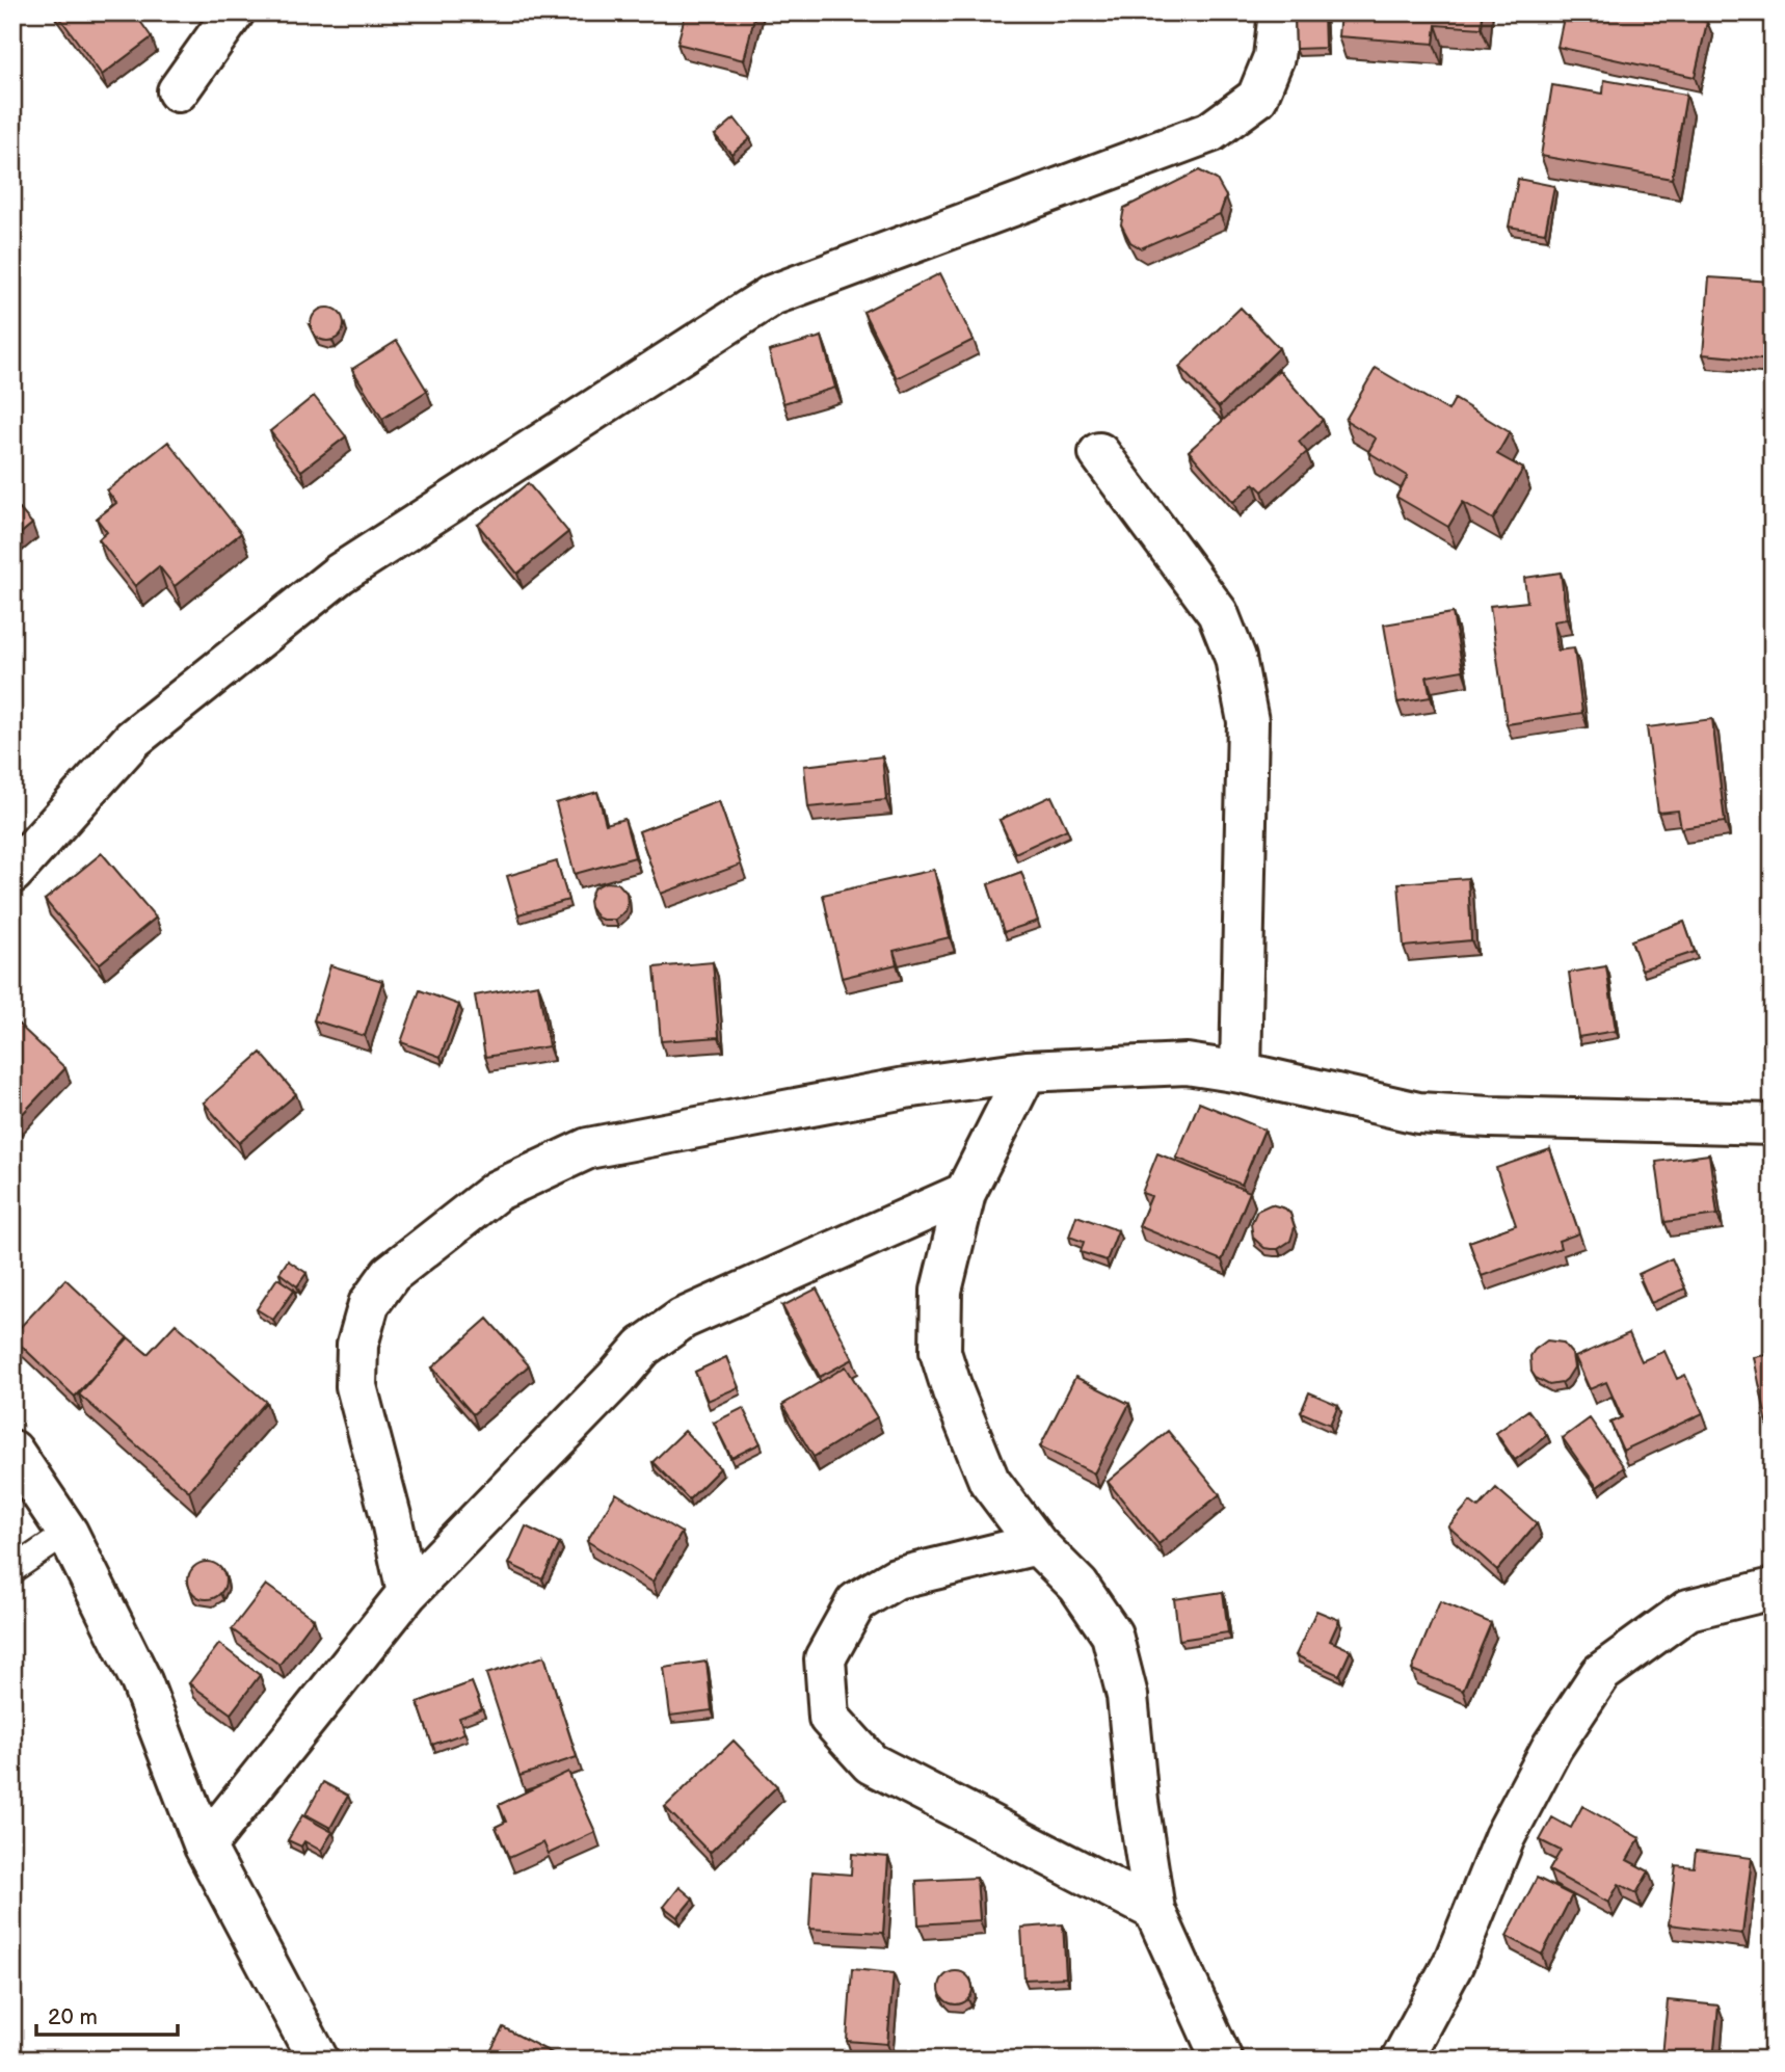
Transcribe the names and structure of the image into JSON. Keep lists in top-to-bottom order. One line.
{"scale_bar":"20 m"}
